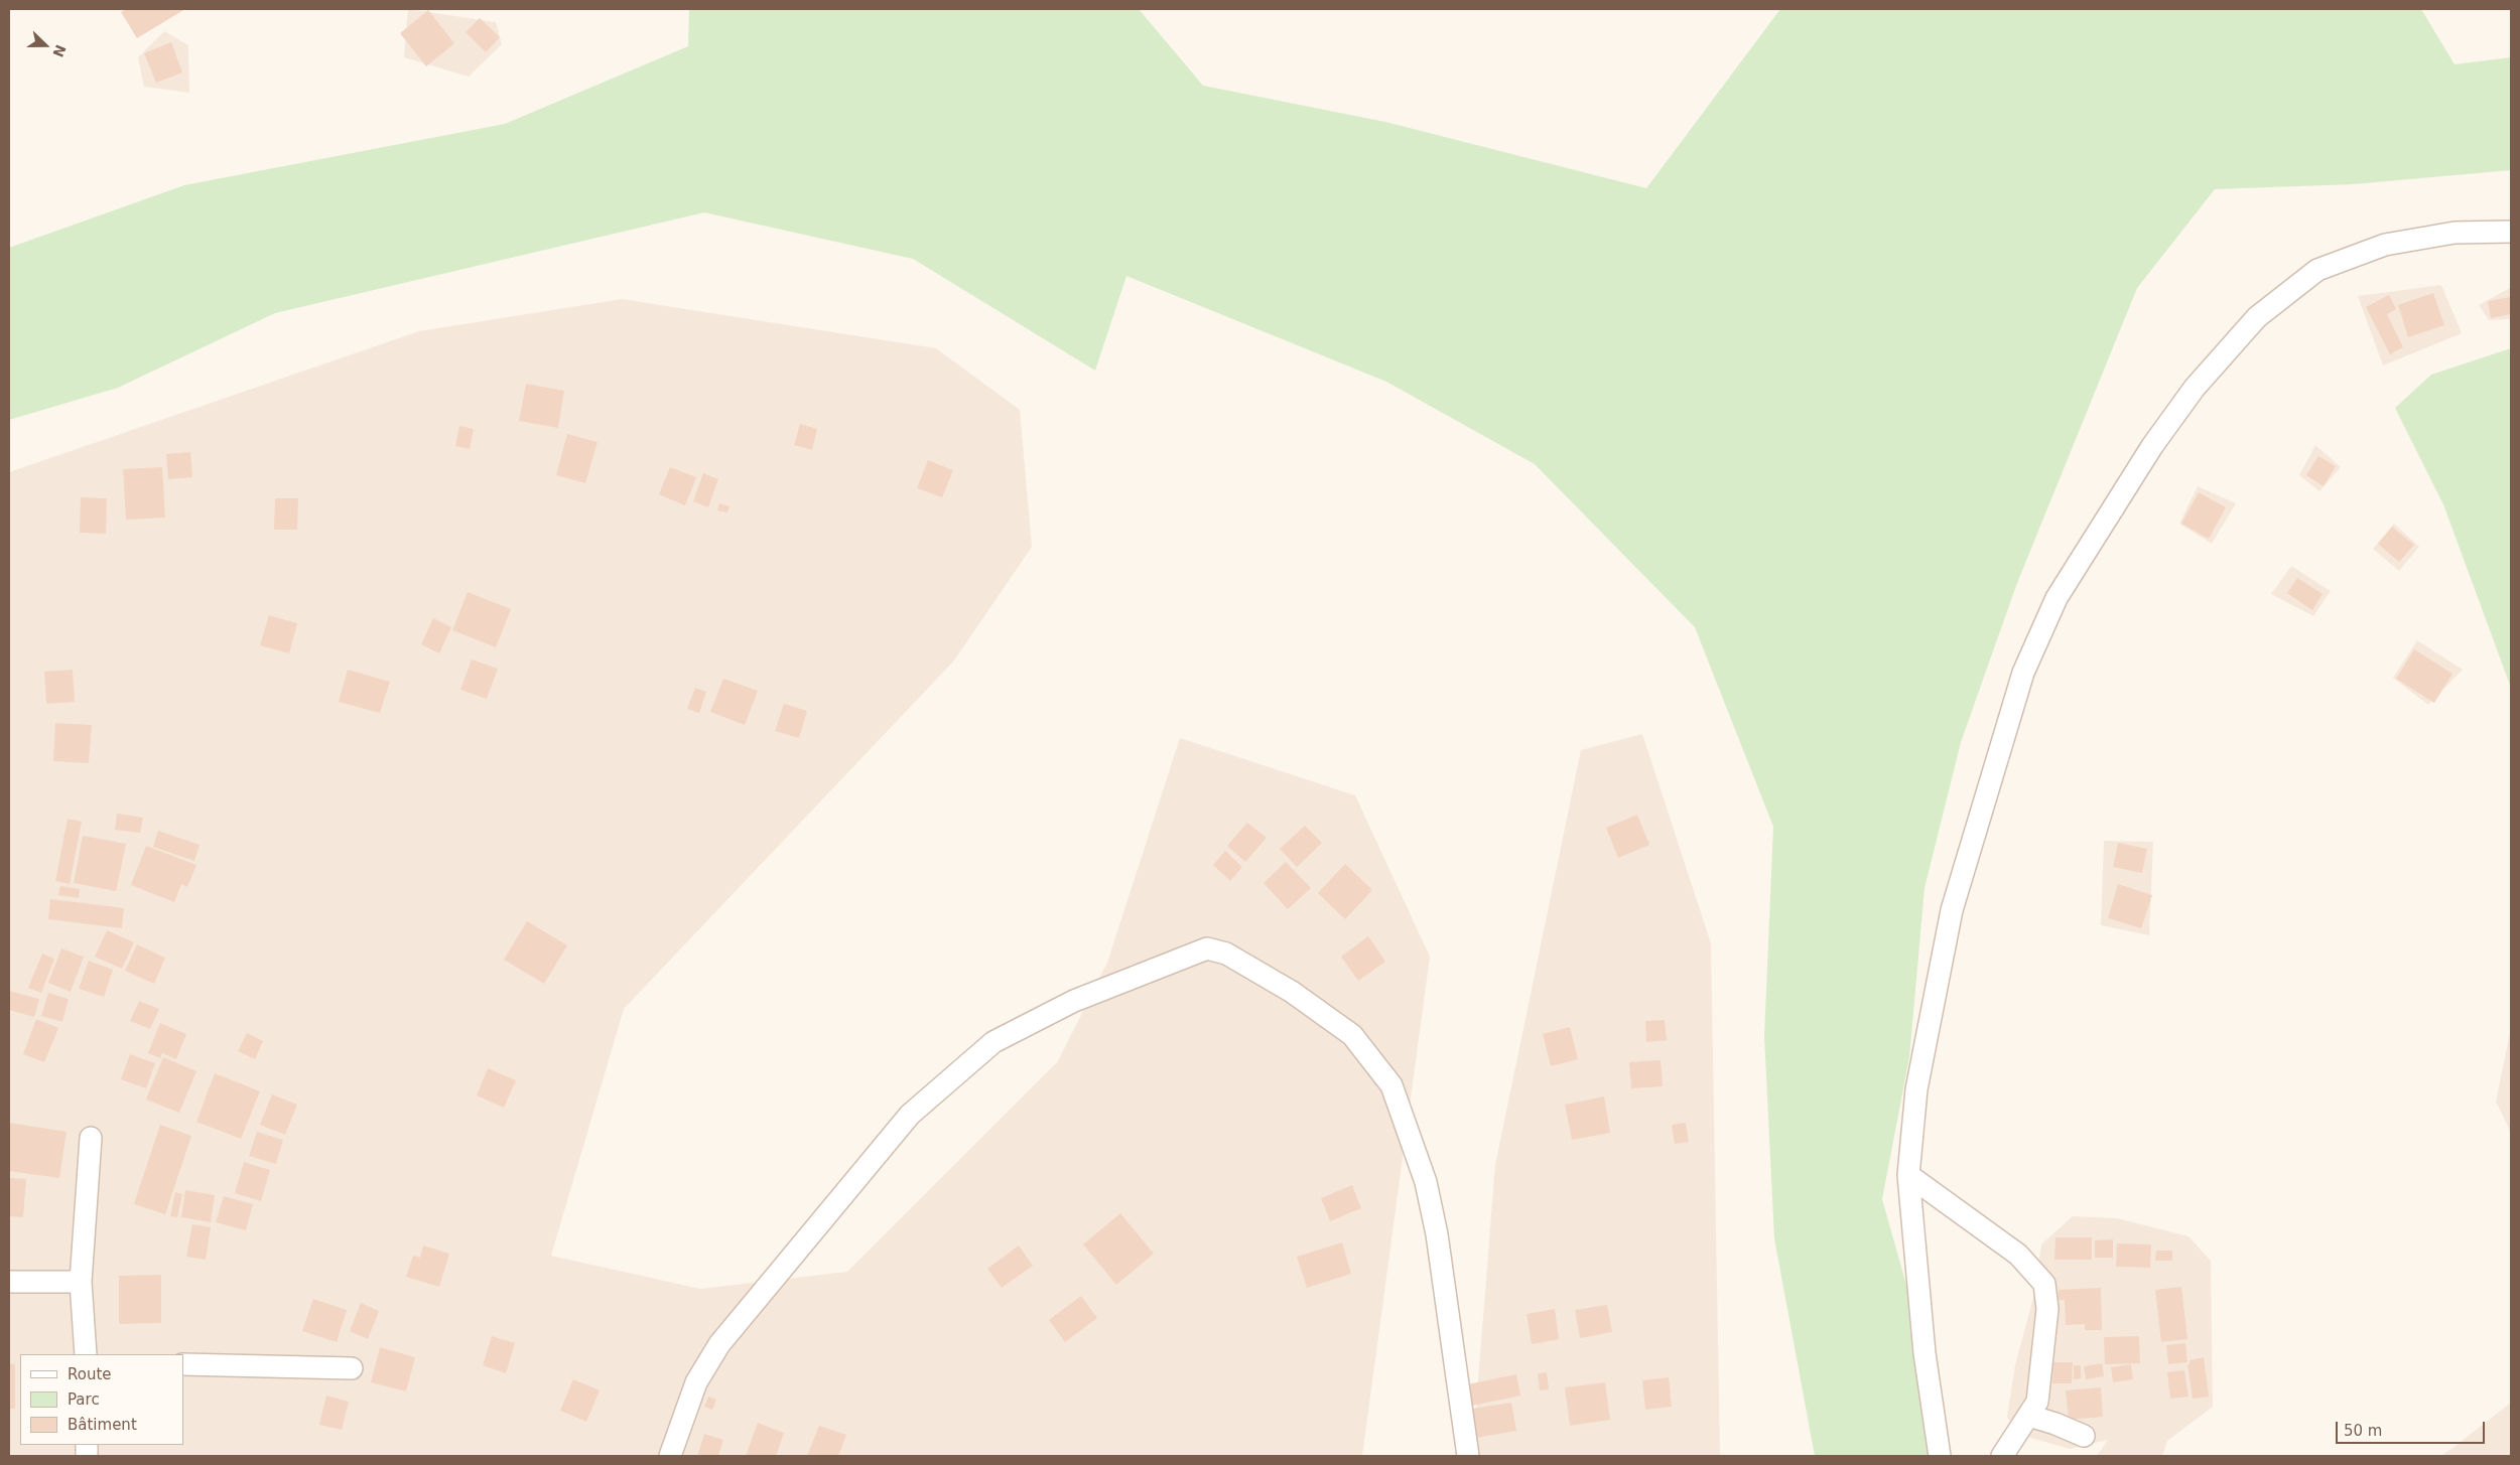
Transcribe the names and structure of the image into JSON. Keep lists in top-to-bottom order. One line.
{"legend":["Route","Parc","Bâtiment"],"scale_bar":"50 m","north":"right"}
